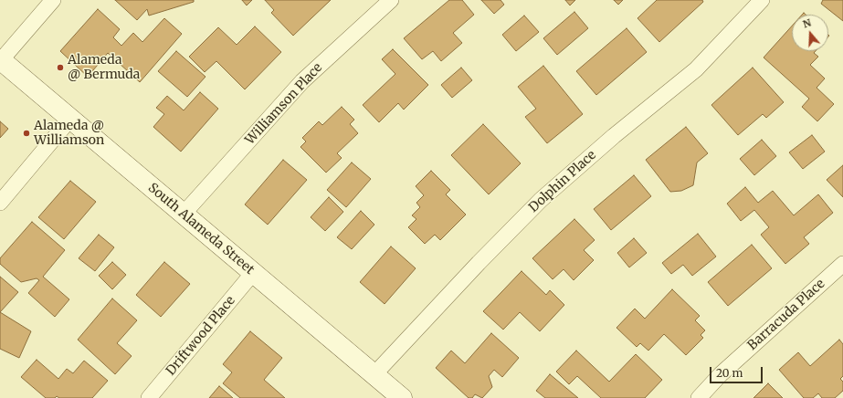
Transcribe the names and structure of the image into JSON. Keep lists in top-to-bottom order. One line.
{"streets":{"main road":["South Alameda Street"],"street":["Williamson Place","Dolphin Place","Barracuda Place","Driftwood Place"]},"crossings":[["Williamson Place","South Alameda Street"],["Dolphin Place","South Alameda Street"],["South Alameda Street","Driftwood Place"]],"places":["Alameda @ Bermuda","Alameda @ Williamson"],"scale_bar":"20 m","north":"top"}
